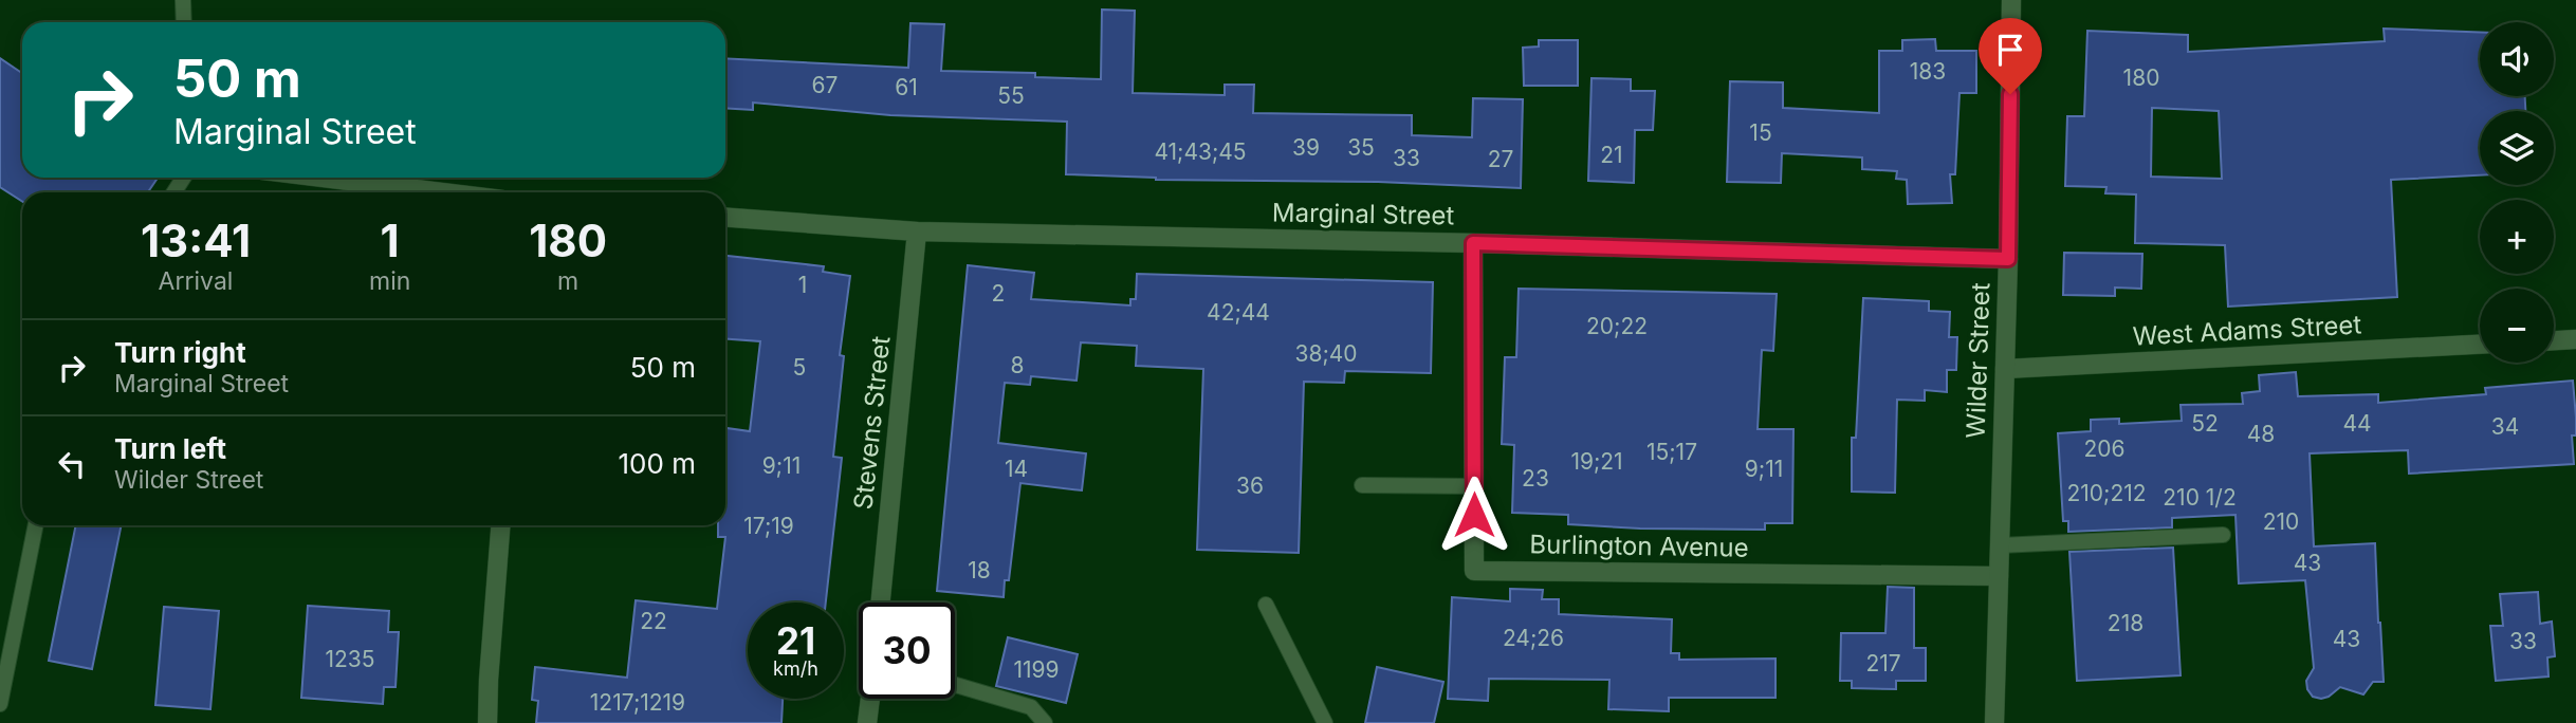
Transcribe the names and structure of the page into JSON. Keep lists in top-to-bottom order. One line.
{"streets":{"street":["Marginal Street","West Adams Street","Wilder Street","Stevens Street","Burlington Avenue"]},"crossings":[["Marginal Street","Wilder Street"],["Marginal Street","Stevens Street"],["Marginal Street","Burlington Avenue"],["West Adams Street","Wilder Street"],["Wilder Street","Burlington Avenue"]],"house_numbers":["183","180","67","61","55","15","39","35","41;43;45","21","33","27","1","2","42;44","20;22","38;40","8","5","52","44","34","48","206","15;17","19;21","9;11","14","9;11","23","36","210;212","210 1/2","210","17;19","43","18","22","218","24;26","43","33","1235","217","1199","1217;1219"],"page":{"map_buttons":["+","−"],"turn":["50 m","Marginal Street"],"eta":["13:41","Arrival","1","min","180","m"],"list":[{"name":"Turn right","note":"Marginal Street","value":"50 m"},{"name":"Turn left","note":"Wilder Street","value":"100 m"}],"speed":"21 km/h","limit":"30"}}
